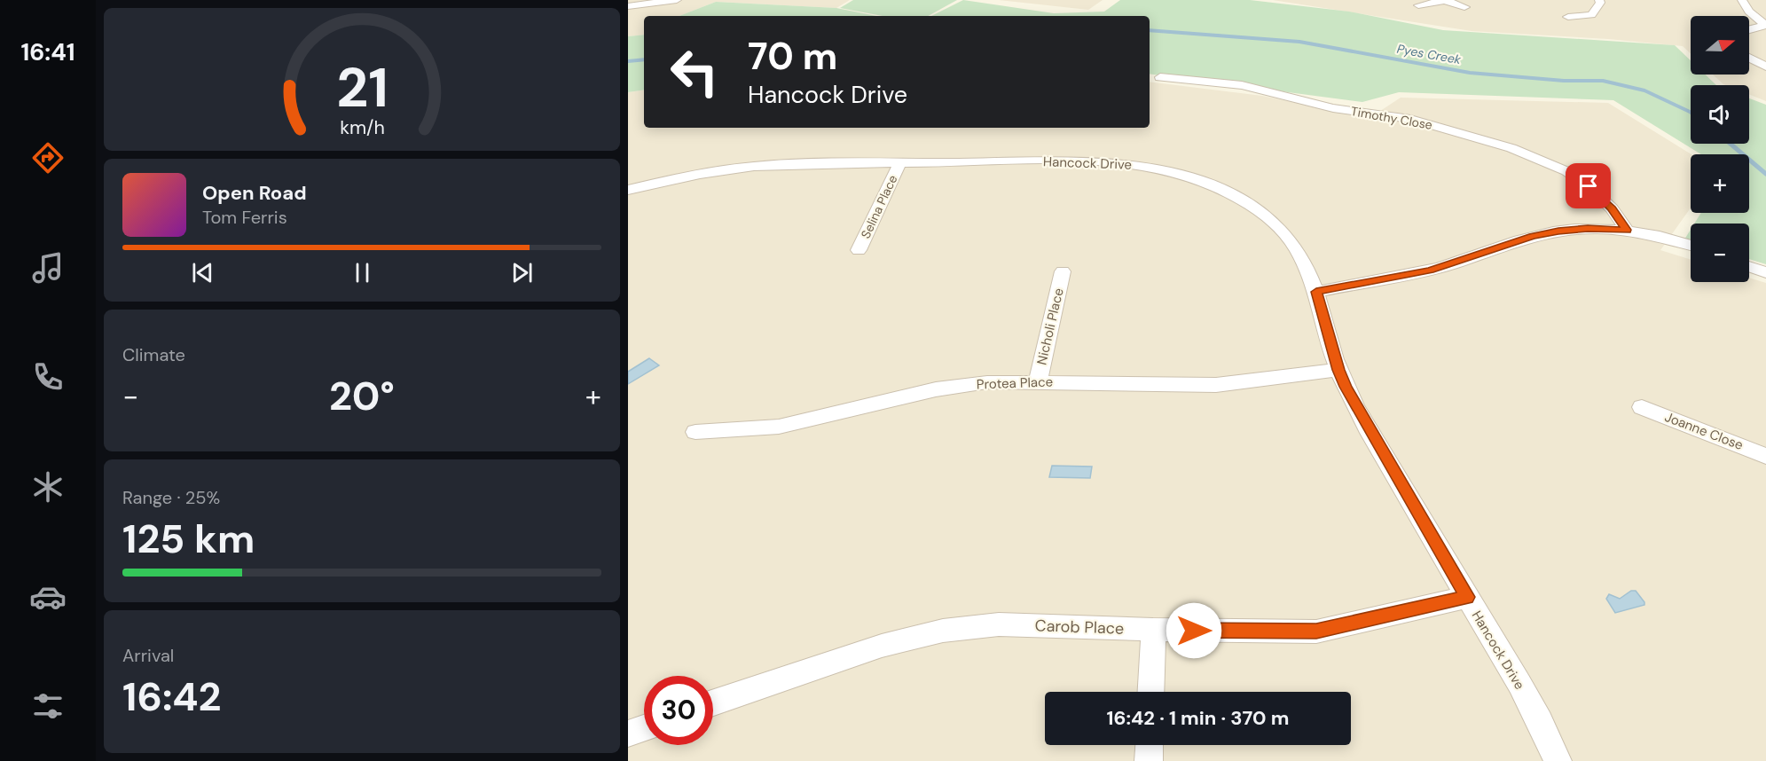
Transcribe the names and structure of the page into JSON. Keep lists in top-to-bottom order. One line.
{"streets":{"street":["Timothy Close","Hancock Drive","Selina Place","Nicholi Place","Protea Place","Joanne Close","Carob Place"]},"crossings":[["Hancock Drive","Selina Place"],["Hancock Drive","Protea Place"],["Hancock Drive","Carob Place"],["Nicholi Place","Protea Place"]],"water":["Pyes Creek"],"north":"right","page":{"tabs":"16:41","map_buttons":["+","−"],"turn":["70 m","Hancock Drive"],"song":["Open Road","Tom Ferris"],"tile":["Climate",["Range · 25%","125 km"],["Arrival","16:42"]],"heat":["−","20°","+"],"limit":"30","trip":"16:42 · 1 min · 370 m","gauge":["21","km/h"]}}
